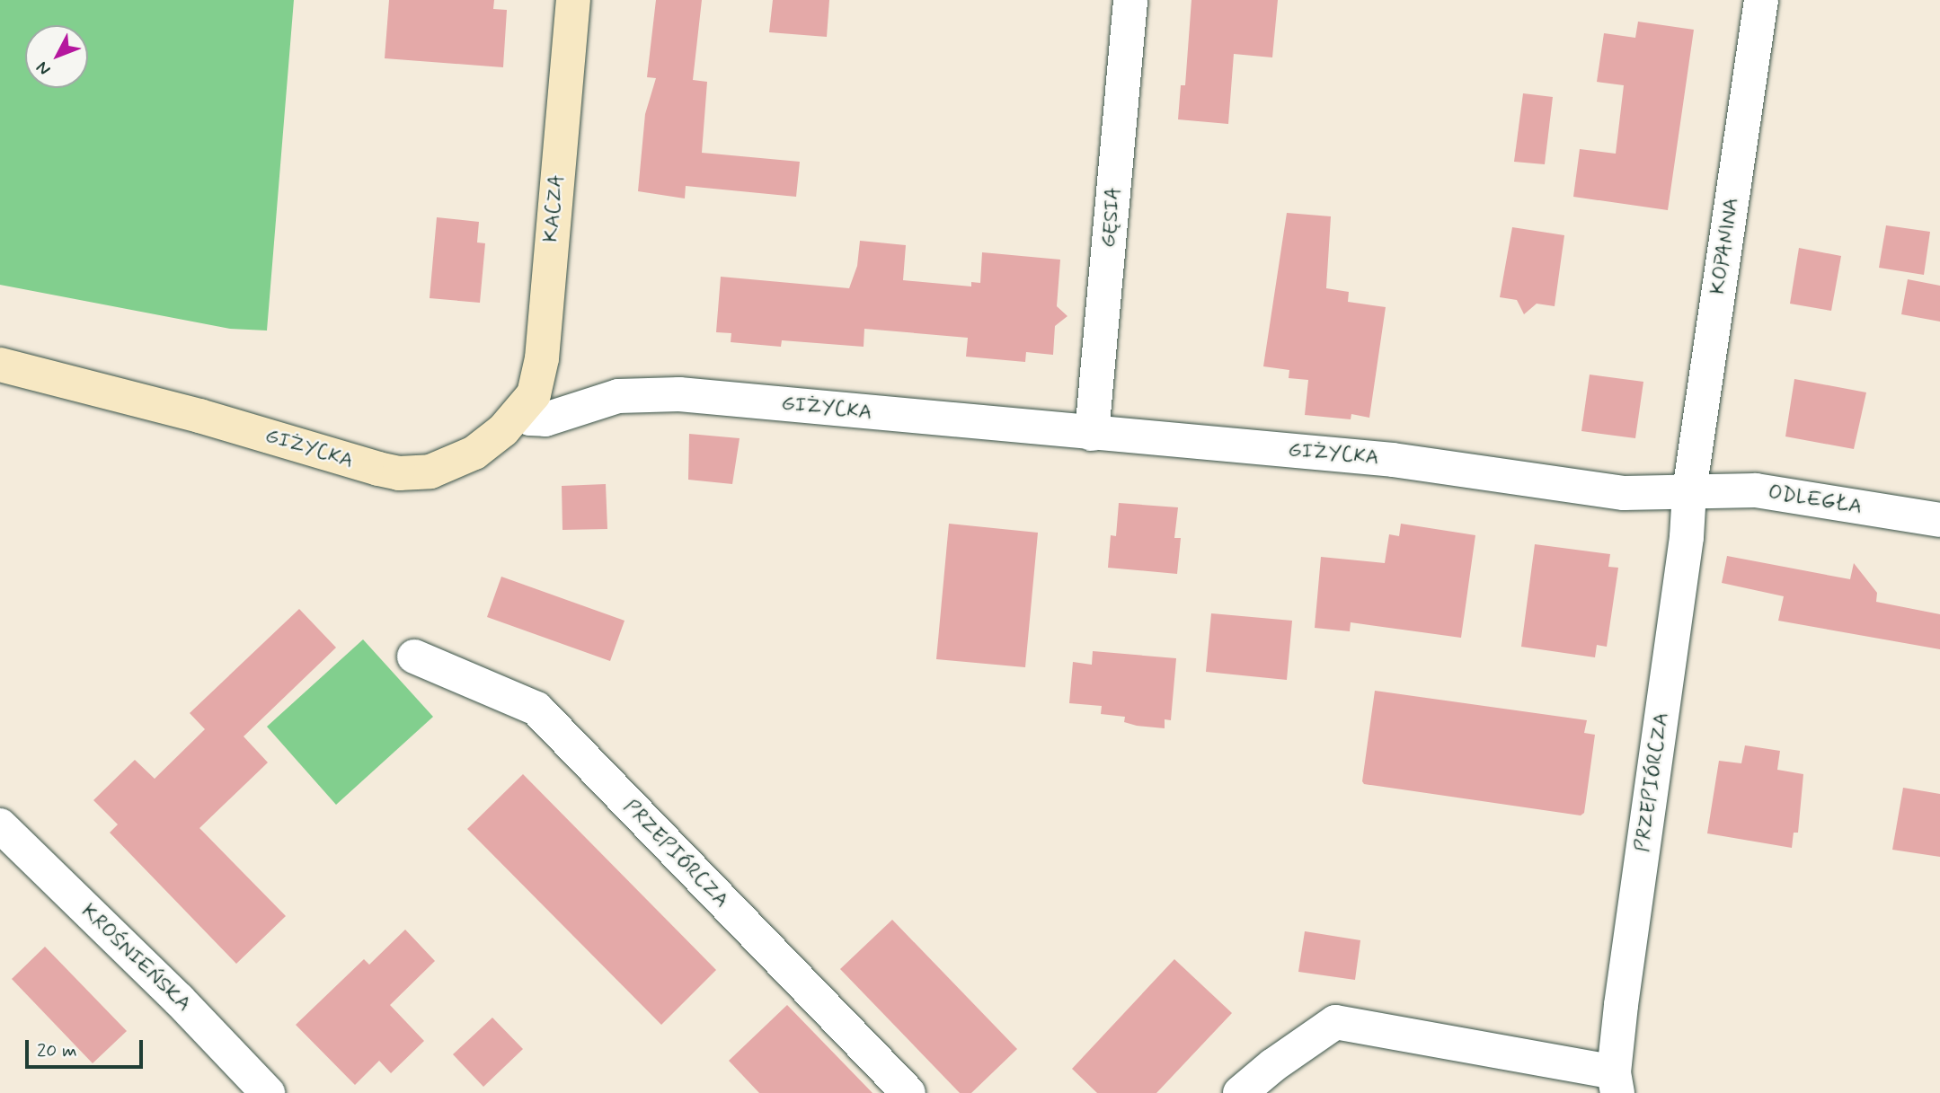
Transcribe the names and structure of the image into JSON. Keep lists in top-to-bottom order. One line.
{"streets":{"street":["KACZA","GĘSIA","KOPANINA","GIŻYCKA","ODLEGŁA","PRZEPIÓRCZA","KROŚNIEŃSKA"]},"crossings":[["KACZA","GIŻYCKA"],["GĘSIA","GIŻYCKA"],["KOPANINA","GIŻYCKA"],["KOPANINA","ODLEGŁA"],["KOPANINA","PRZEPIÓRCZA"],["GIŻYCKA","ODLEGŁA"],["GIŻYCKA","PRZEPIÓRCZA"],["ODLEGŁA","PRZEPIÓRCZA"]],"scale_bar":"20 m","north":"bottom left"}
